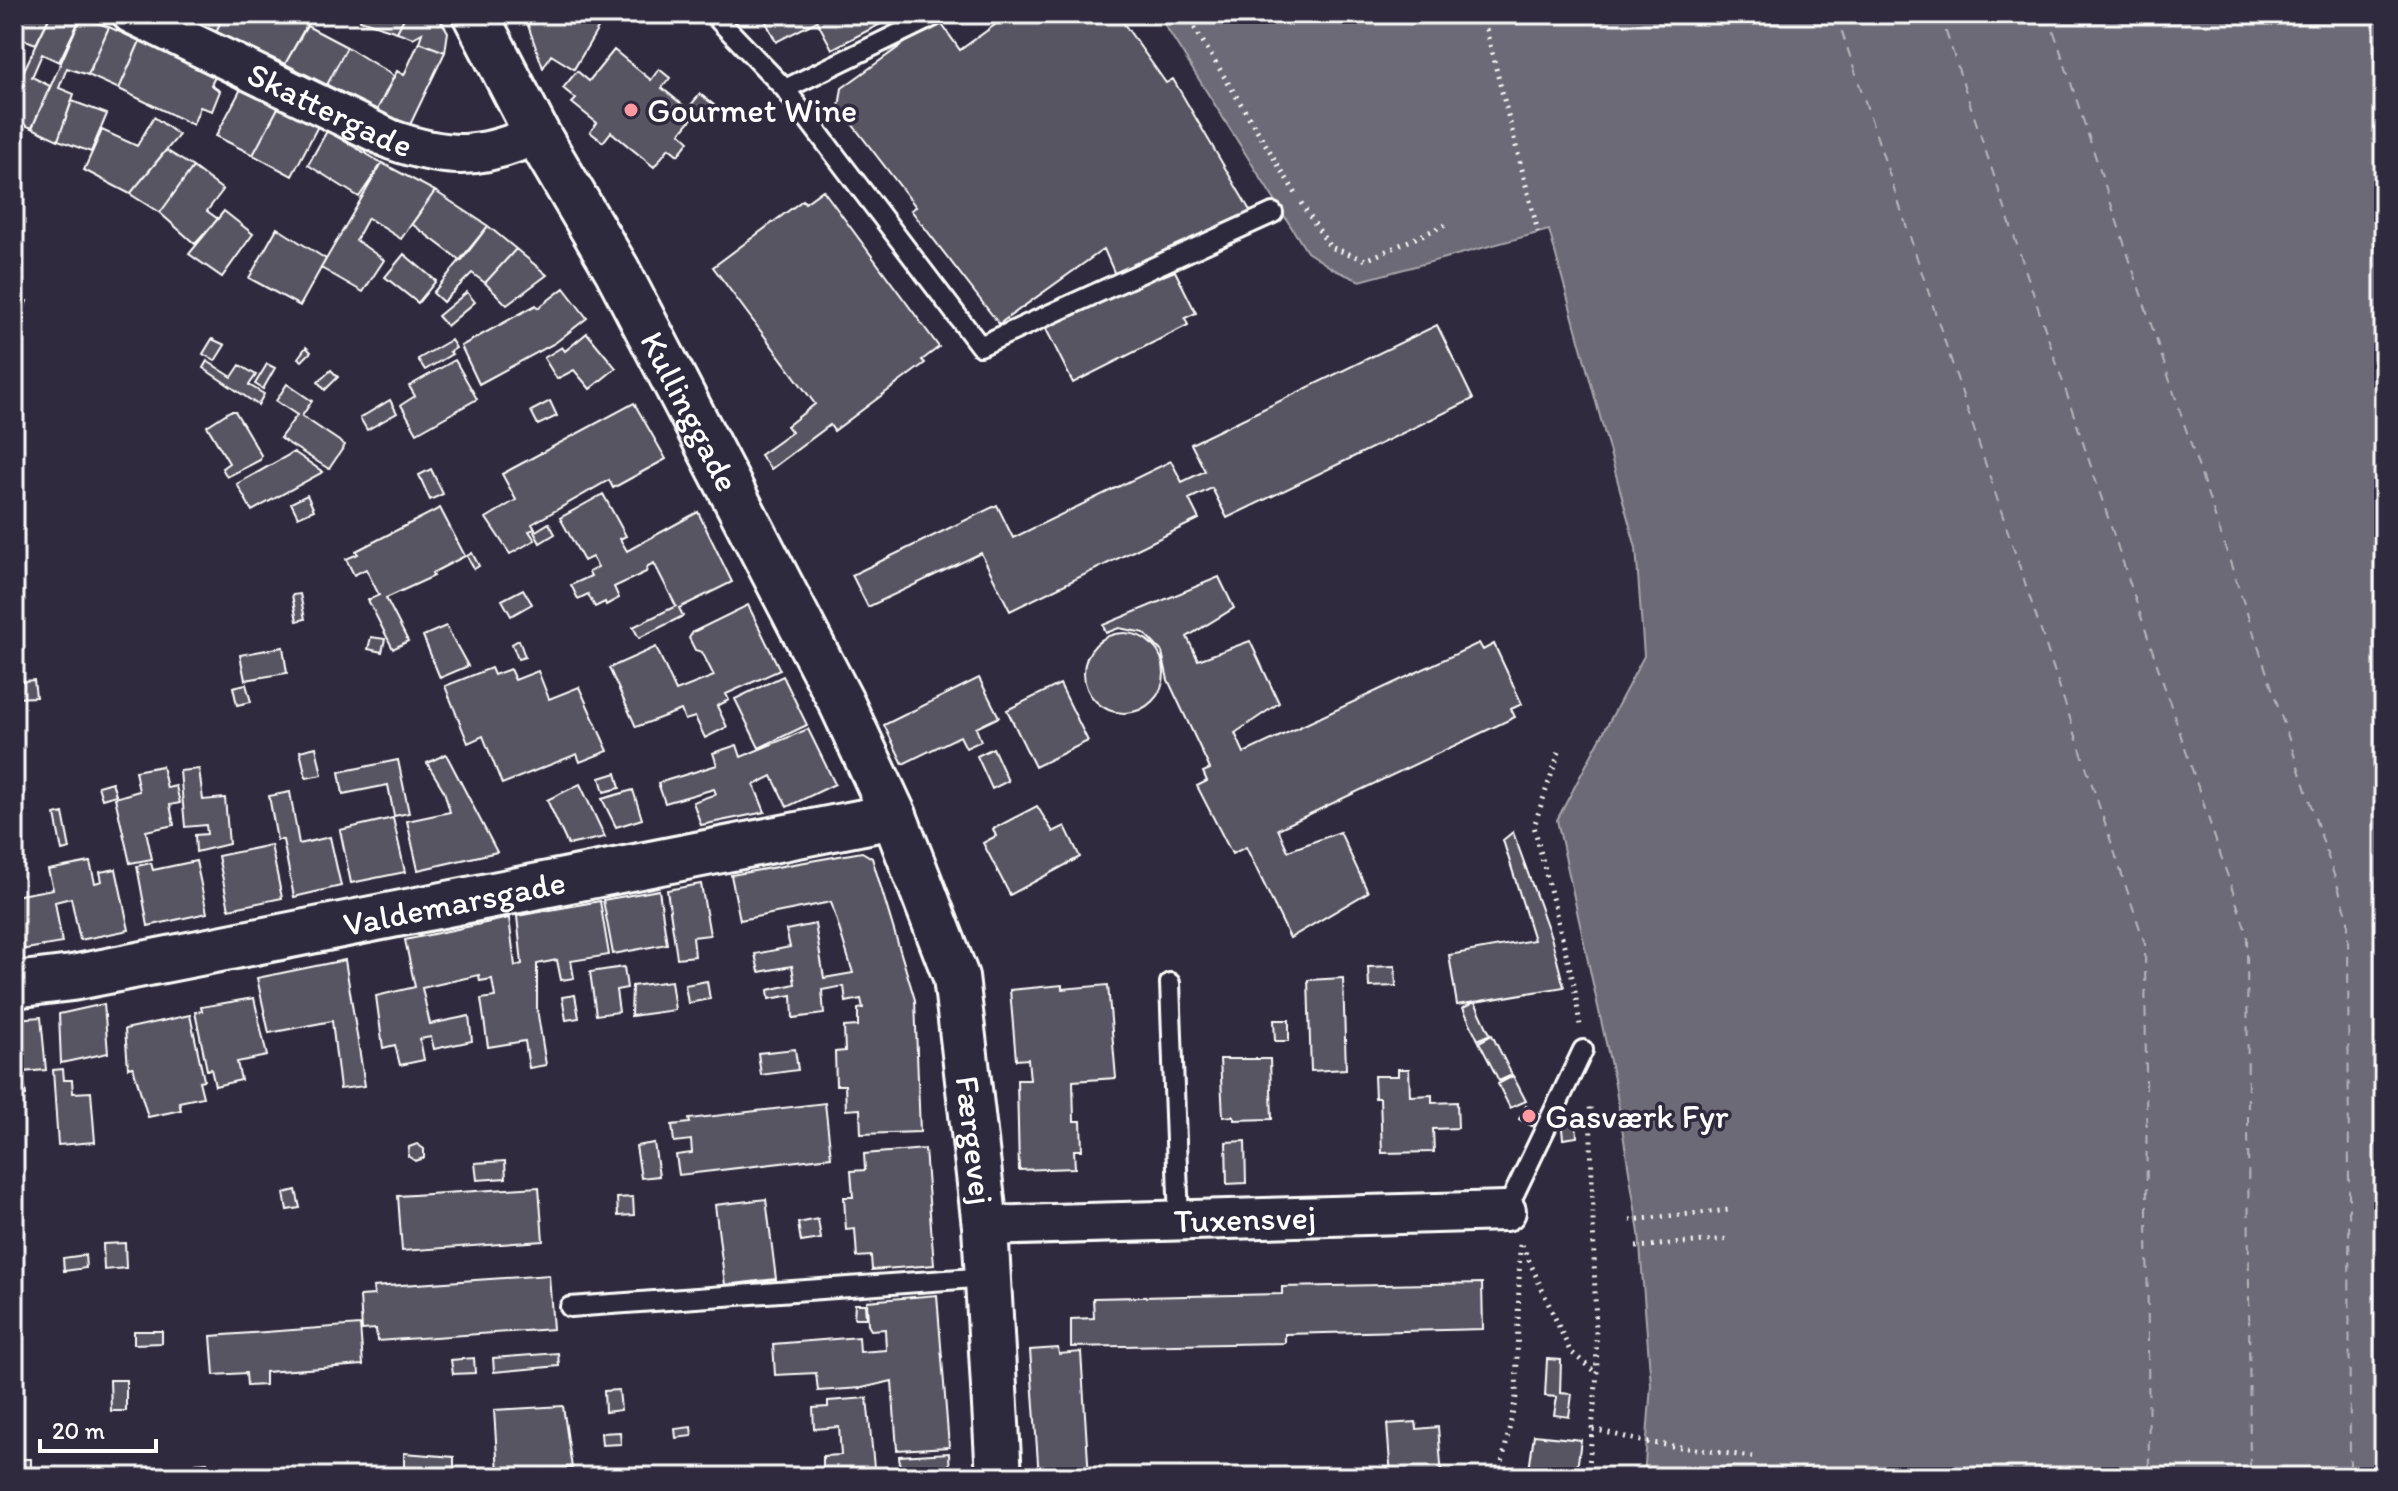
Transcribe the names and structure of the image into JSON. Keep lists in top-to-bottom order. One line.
{"streets":{"street":["Skattergade","Kullinggade","Valdemarsgade","Færgevej","Tuxensvej"]},"crossings":[["Skattergade","Kullinggade"],["Kullinggade","Valdemarsgade"],["Kullinggade","Færgevej"],["Valdemarsgade","Færgevej"],["Færgevej","Tuxensvej"]],"places":["Gourmet Wine","Gasværk Fyr"],"scale_bar":"20 m"}
